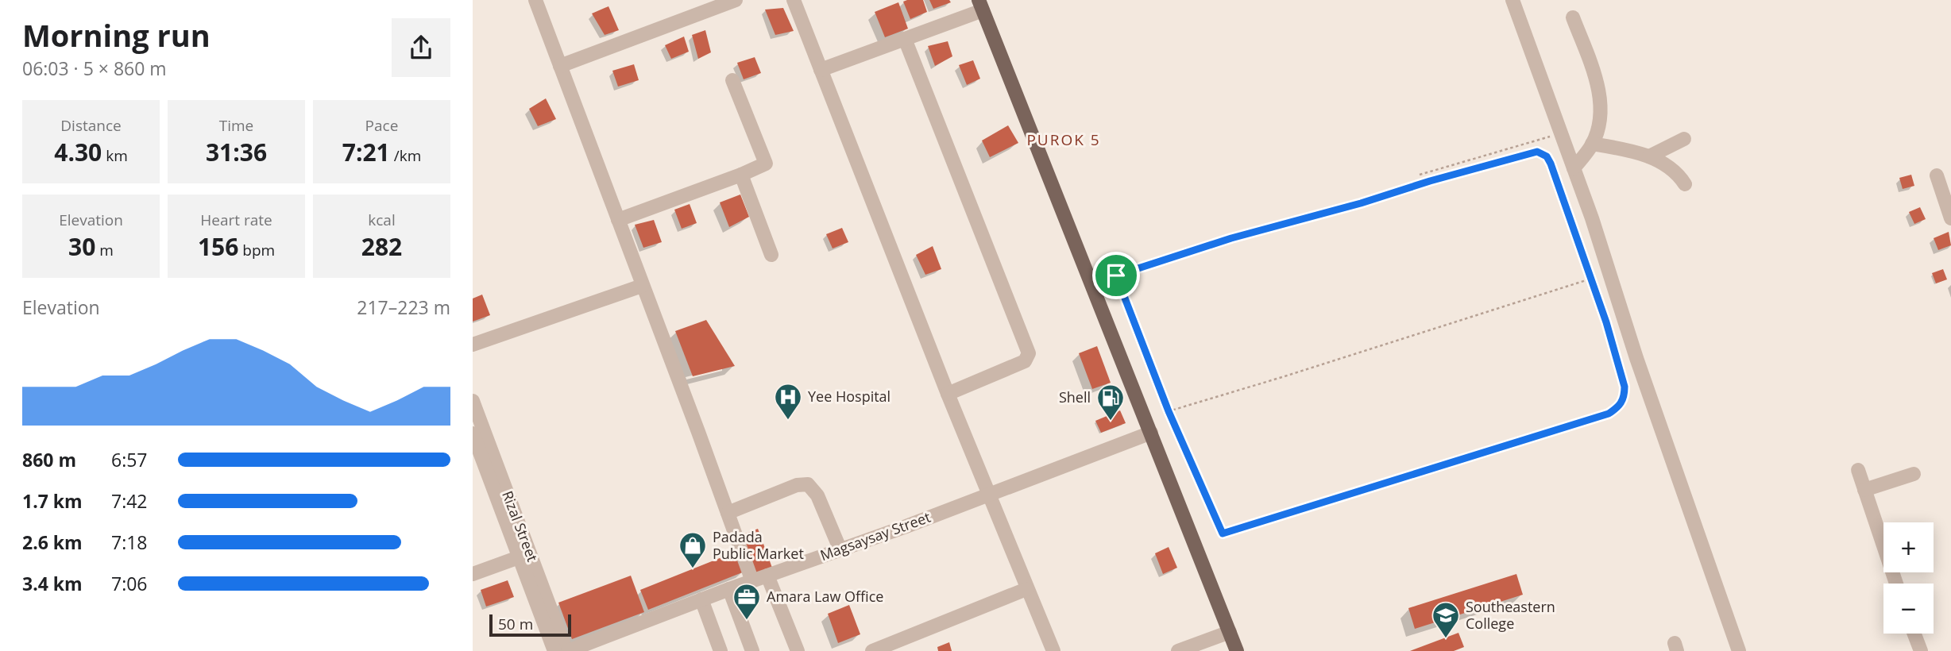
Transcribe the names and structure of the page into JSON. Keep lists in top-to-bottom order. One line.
{"streets":{"street":["Rizal Street","Magsaysay Street"]},"crossings":[["Rizal Street","Magsaysay Street"]],"districts":["PUROK 5"],"places":{"hospital":["Yee Hospital"],"fuel station":["Shell"],"shop":["Padada Public Market"],"office":["Amara Law Office"],"school or university":["Southeastern College"]},"scale_bar":"50 m","page":{"heading":["Morning run","06:03 · 5 × 860 m"],"stats":[["Distance","4.30 km"],["Time","31:36"],["Pace","7:21 /km"],["Elevation","30 m"],["Heart rate","156 bpm"],["kcal","282"]],"chart":["Elevation","217–223 m"],"list":[{"name":"860 m","note":"6:57"},{"name":"1.7 km","note":"7:42"},{"name":"2.6 km","note":"7:18"},{"name":"3.4 km","note":"7:06"}],"map_buttons":["+","−"],"scale":"50 m"}}
